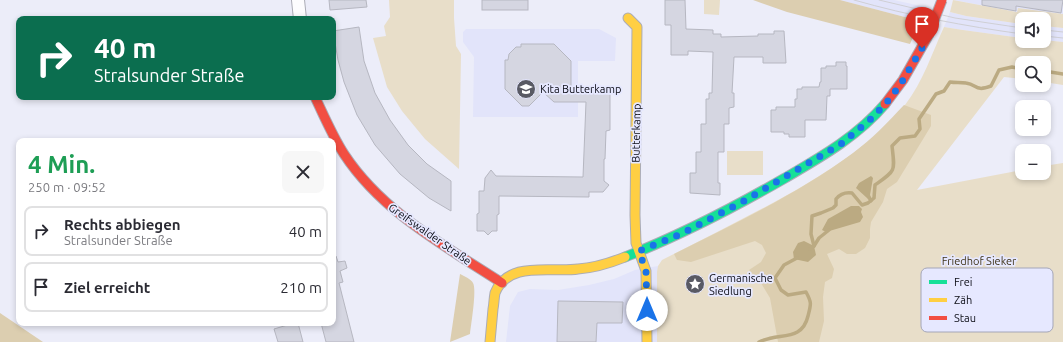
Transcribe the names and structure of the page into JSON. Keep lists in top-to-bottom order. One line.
{"streets":{"street":["Butterkamp","Greifswalder Straße"]},"parks":["Friedhof Sieker"],"places":{"school or university":["Kita Butterkamp"],"place":["Germanische Siedlung"]},"legend":["Frei","Zäh","Stau"],"page":{"map_buttons":["+","−"],"turn":["40 m","Stralsunder Straße"],"heading":["4 Min.","250 m · 09:52"],"list":[{"name":"Rechts abbiegen","note":"Stralsunder Straße","value":"40 m"},{"name":"Ziel erreicht","value":"210 m"}]}}
